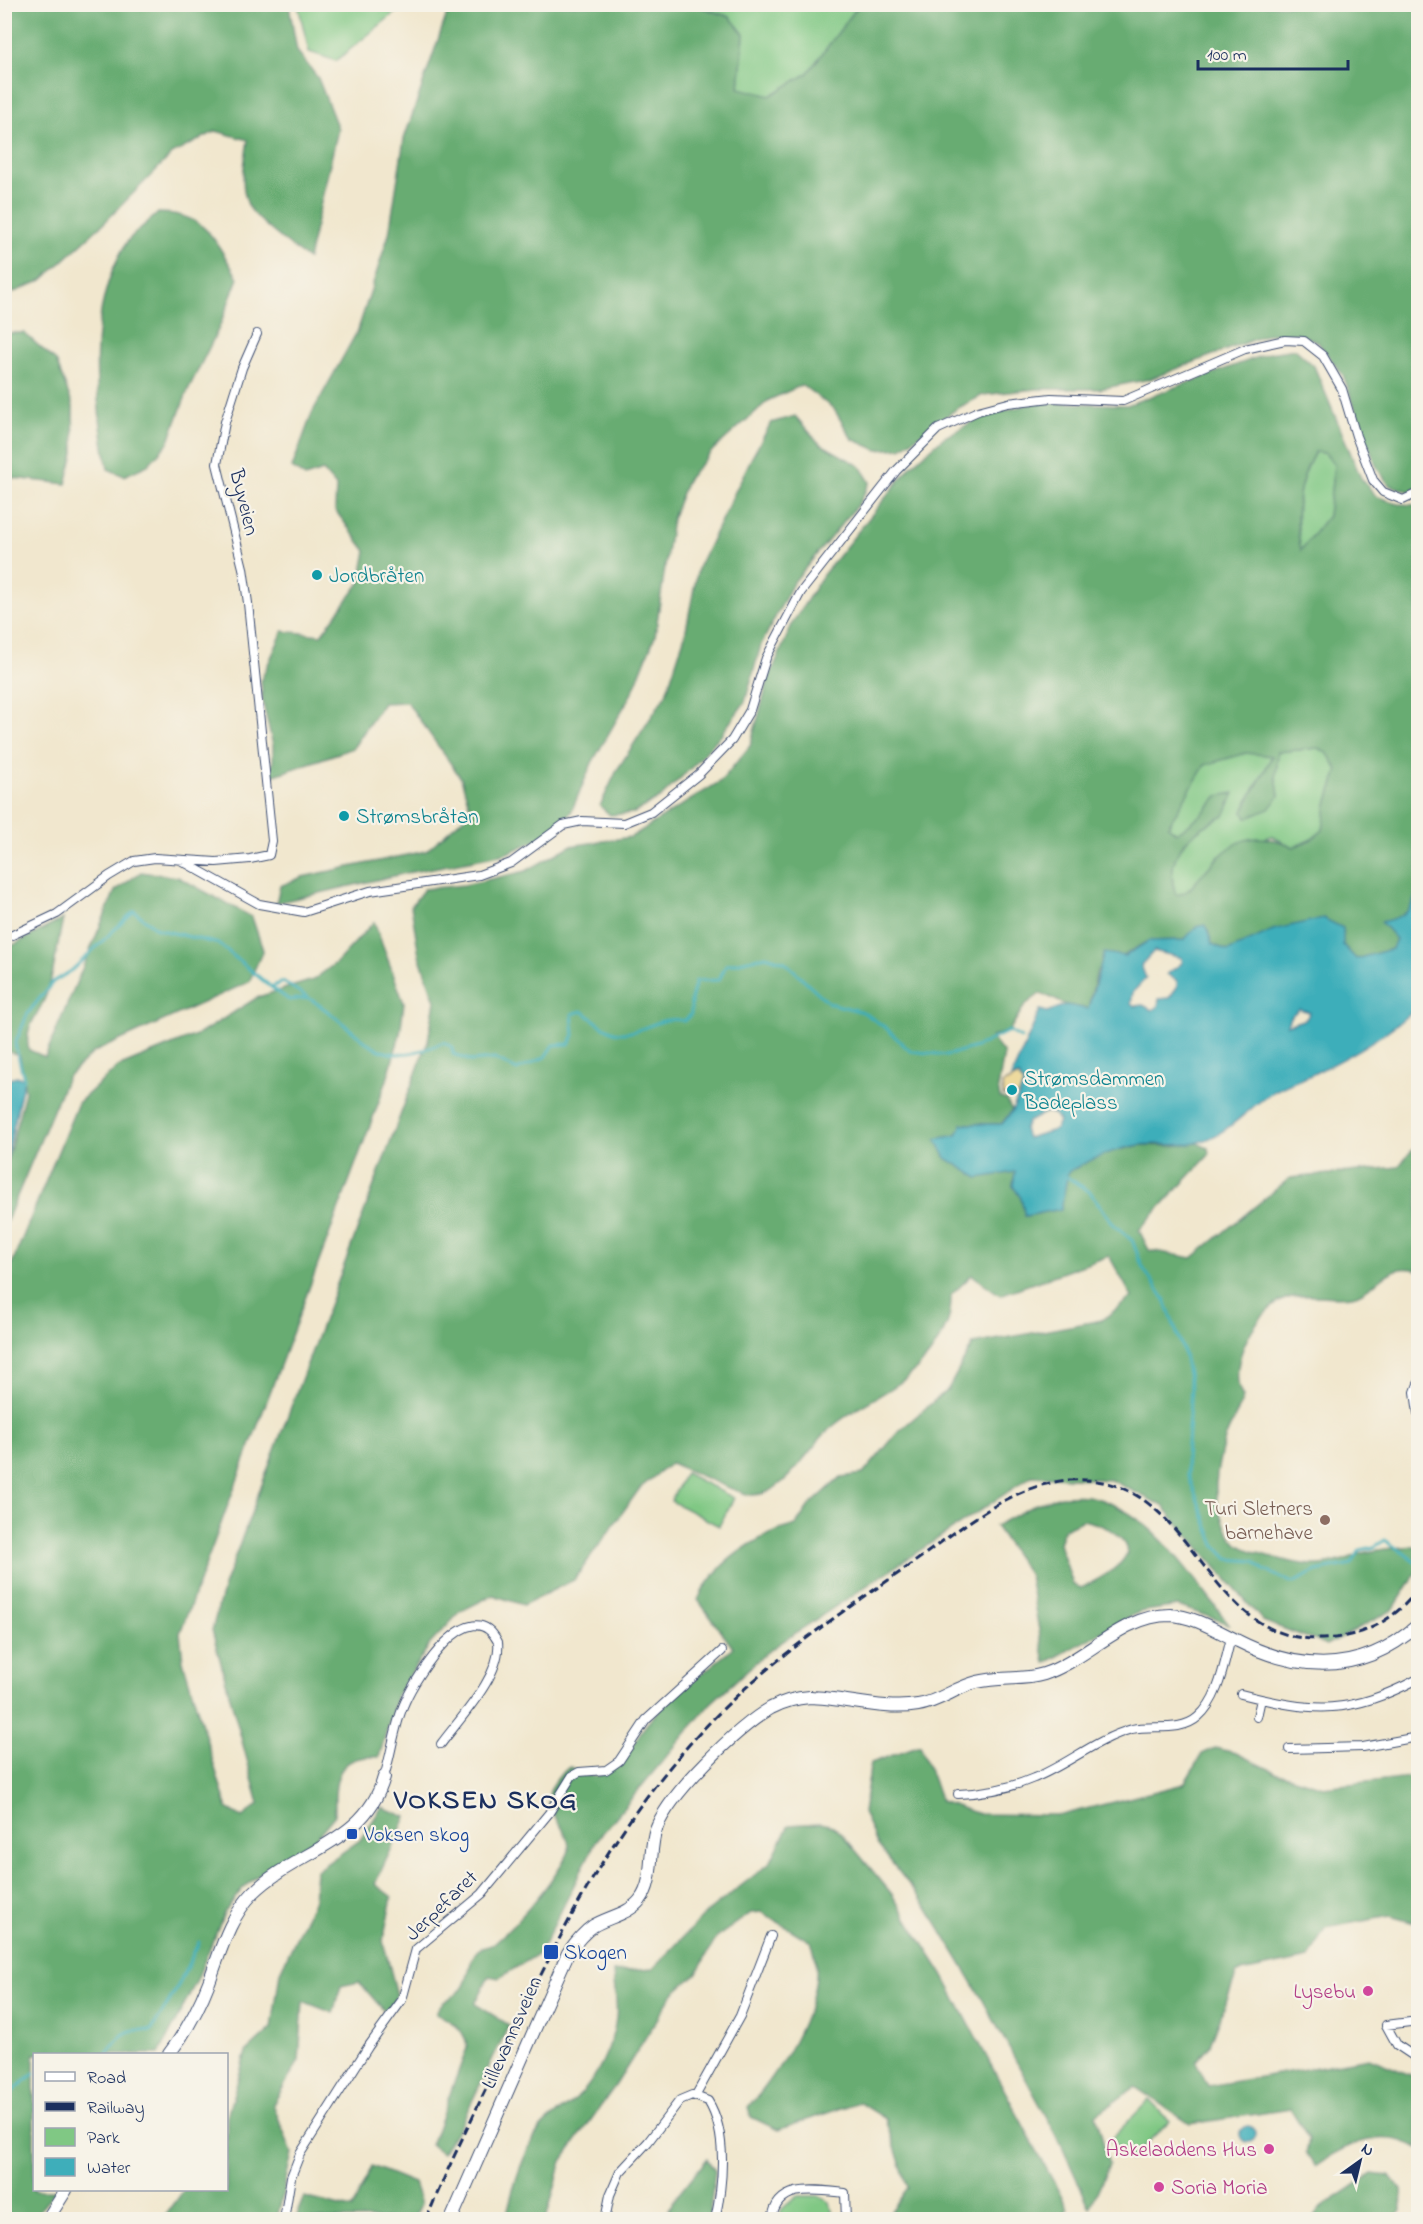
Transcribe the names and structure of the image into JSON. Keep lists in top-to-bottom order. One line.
{"streets":{"street":["Byveien","Jerpefaret","Lillevannsveien"]},"districts":["VOKSEN SKOG"],"places":{"other":["Jordbråten","Strømsbråtan","Strømsdammen Badeplass","Turi Sletners barnehave","Lysebu","Askeladdens Hus","Soria Moria"],"transit":["Voksen skog","Skogen"]},"legend":["Road","Railway","Park","Water"],"scale_bar":"100 m","north":"top right"}
